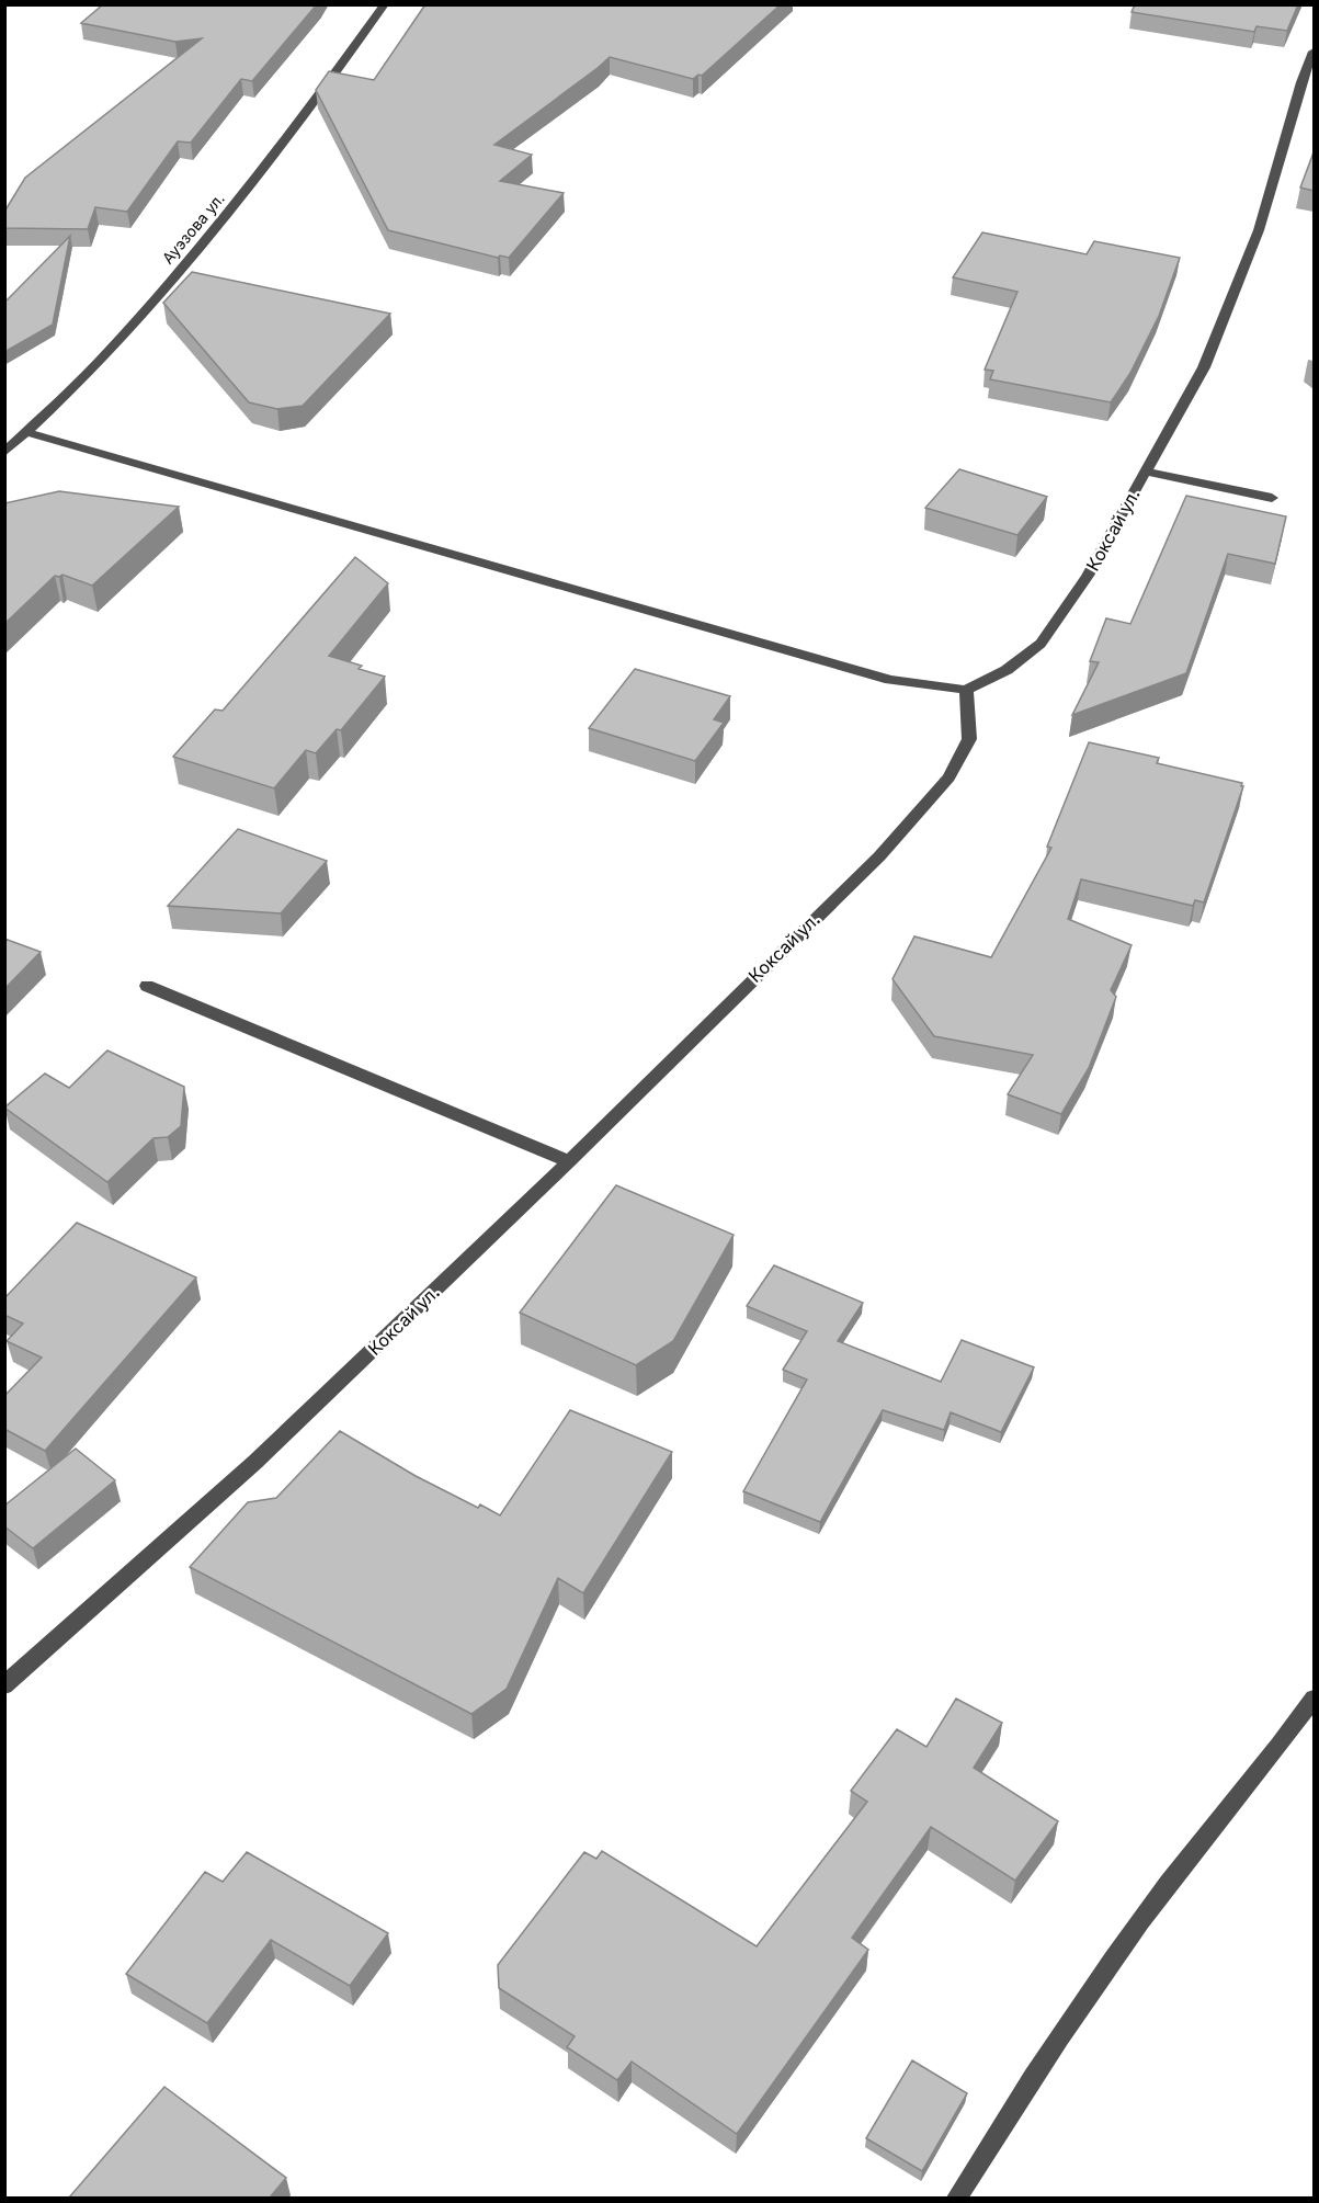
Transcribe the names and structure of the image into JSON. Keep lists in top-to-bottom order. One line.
{"streets":{"street":["Ауэзова ул.","Коксай ул."]}}
